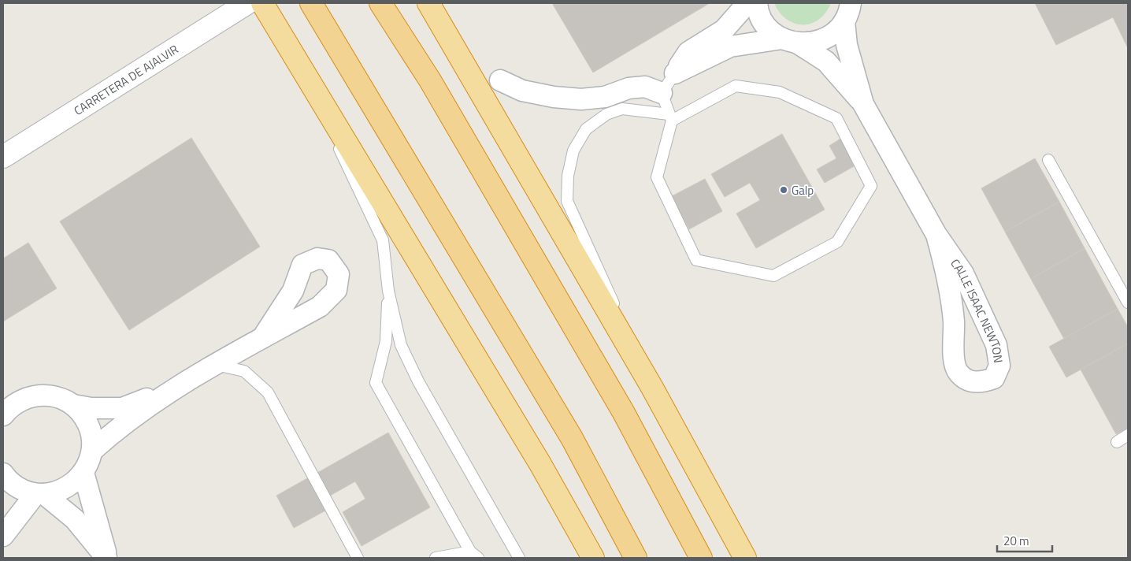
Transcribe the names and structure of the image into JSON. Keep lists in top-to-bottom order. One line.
{"streets":{"street":["CARRETERA DE AJALVIR","CALLE ISAAC NEWTON"]},"places":["Galp"],"scale_bar":"20 m"}
